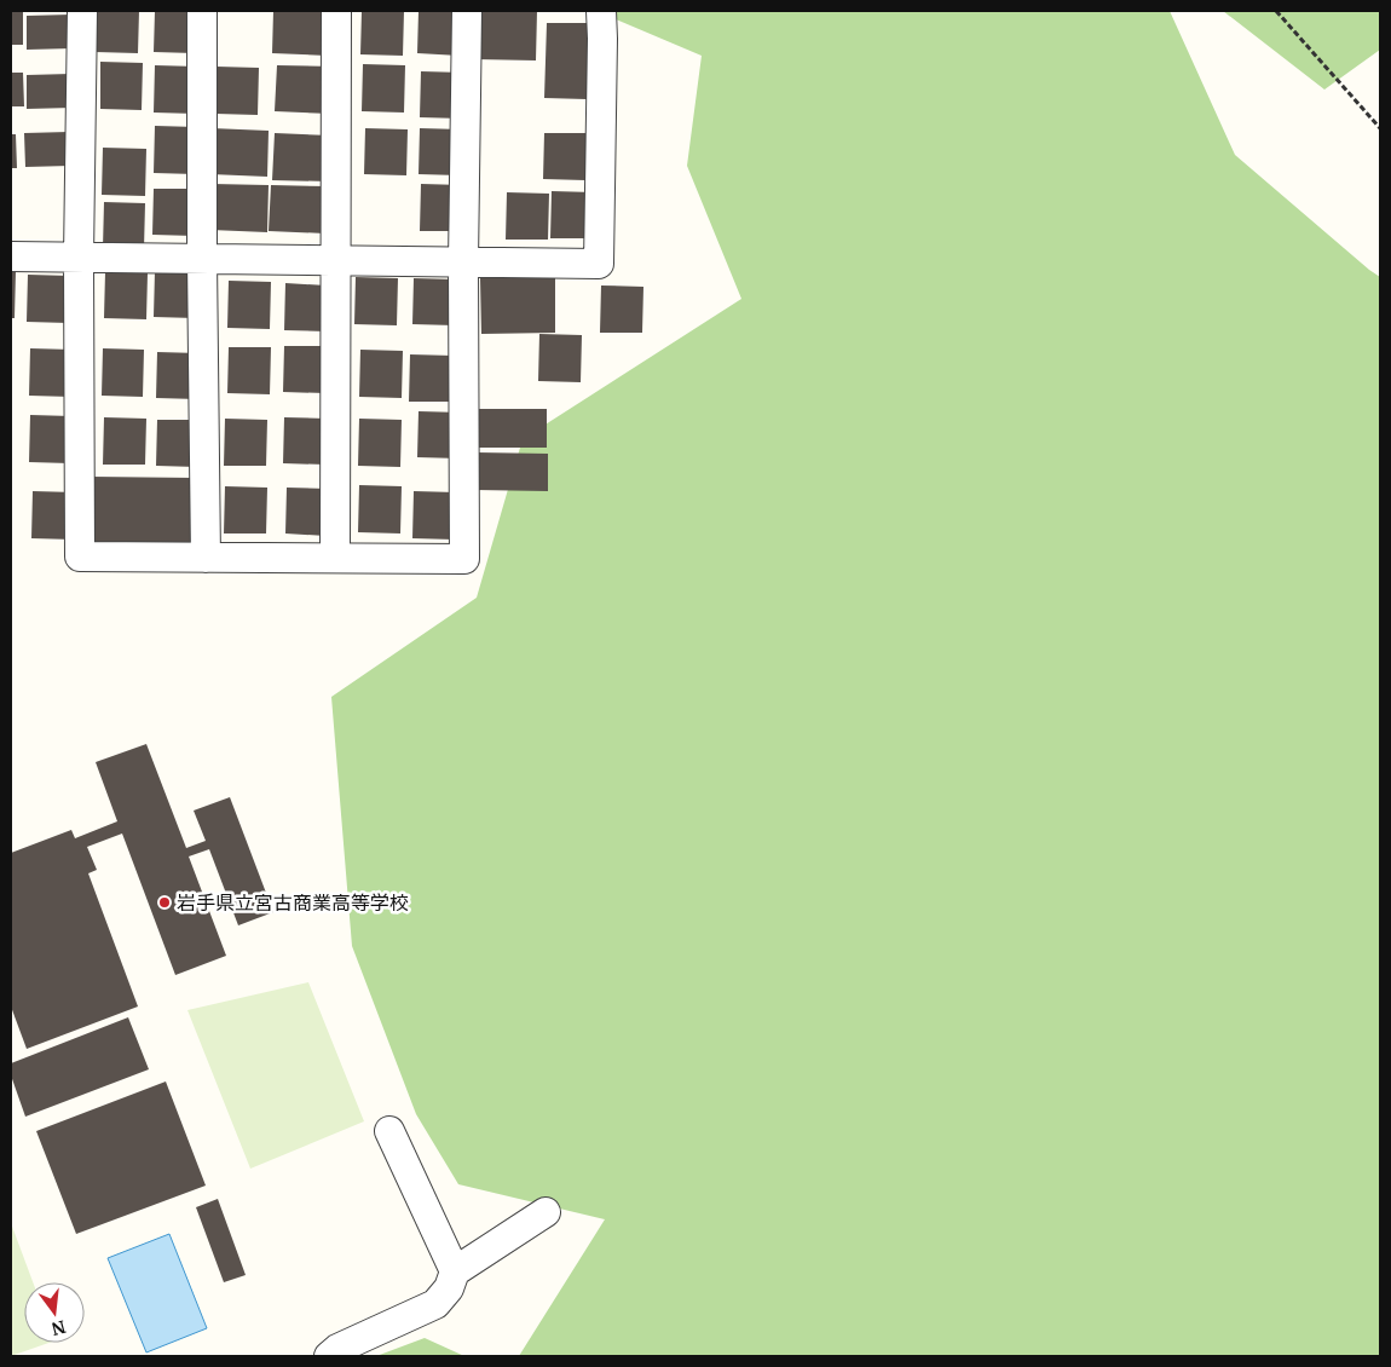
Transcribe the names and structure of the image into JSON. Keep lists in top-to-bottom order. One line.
{"places":["岩手県立宮古商業高等学校"],"north":"bottom"}
